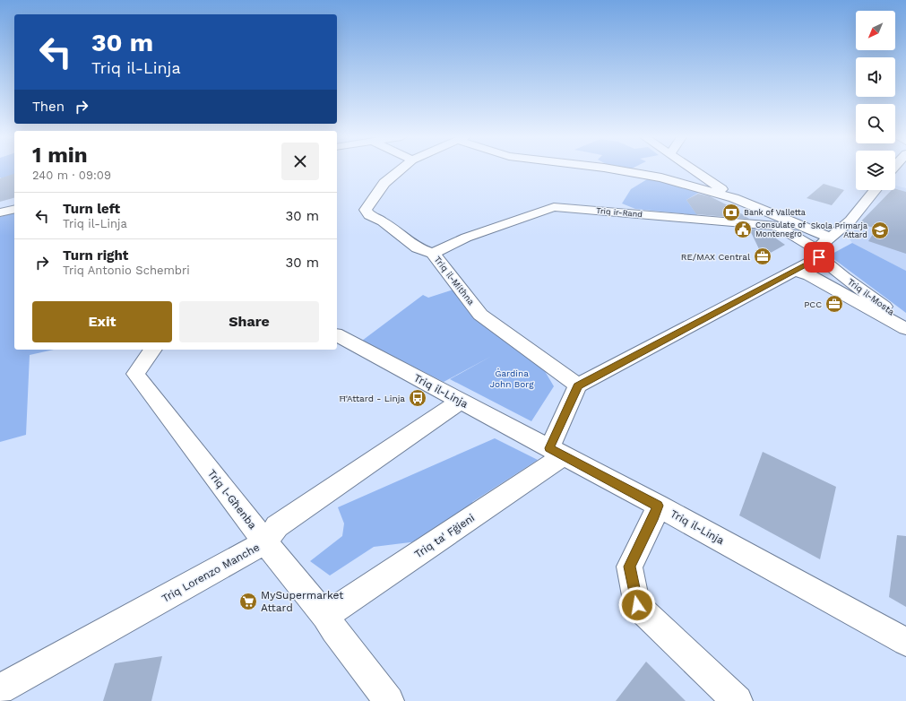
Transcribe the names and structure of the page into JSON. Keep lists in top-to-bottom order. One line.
{"streets":{"street":["Triq ir-Rand","Triq il-Mitħna","Triq il-Mosta","Triq il-Linja","Triq l-Għenba","Triq ta' Fġieni","Triq Lorenzo Manche"]},"crossings":[["Triq ir-Rand","Triq il-Mitħna"],["Triq ir-Rand","Triq il-Mosta"],["Triq il-Linja","Triq ta' Fġieni"],["Triq il-Linja","Triq Lorenzo Manche"],["Triq l-Għenba","Triq ta' Fġieni"],["Triq l-Għenba","Triq Lorenzo Manche"]],"parks":["Ġardina John Borg"],"places":{"bank":["Bank of Valletta"],"public building":["Consulate of Montenegro"],"school or university":["Skola Primarja Attard"],"office":["RE/MAX Central","PCC"],"bus stop":["Ħ'Attard - Linja"],"supermarket":["MySupermarket Attard"]},"north":"bottom left","page":{"turn":["30 m","Triq il-Linja"],"then":"Then","heading":["1 min","240 m · 09:09"],"list":[{"name":"Turn left","note":"Triq il-Linja","value":"30 m"},{"name":"Turn right","note":"Triq Antonio Schembri","value":"30 m"}],"buttons":["Exit","Share"]}}
